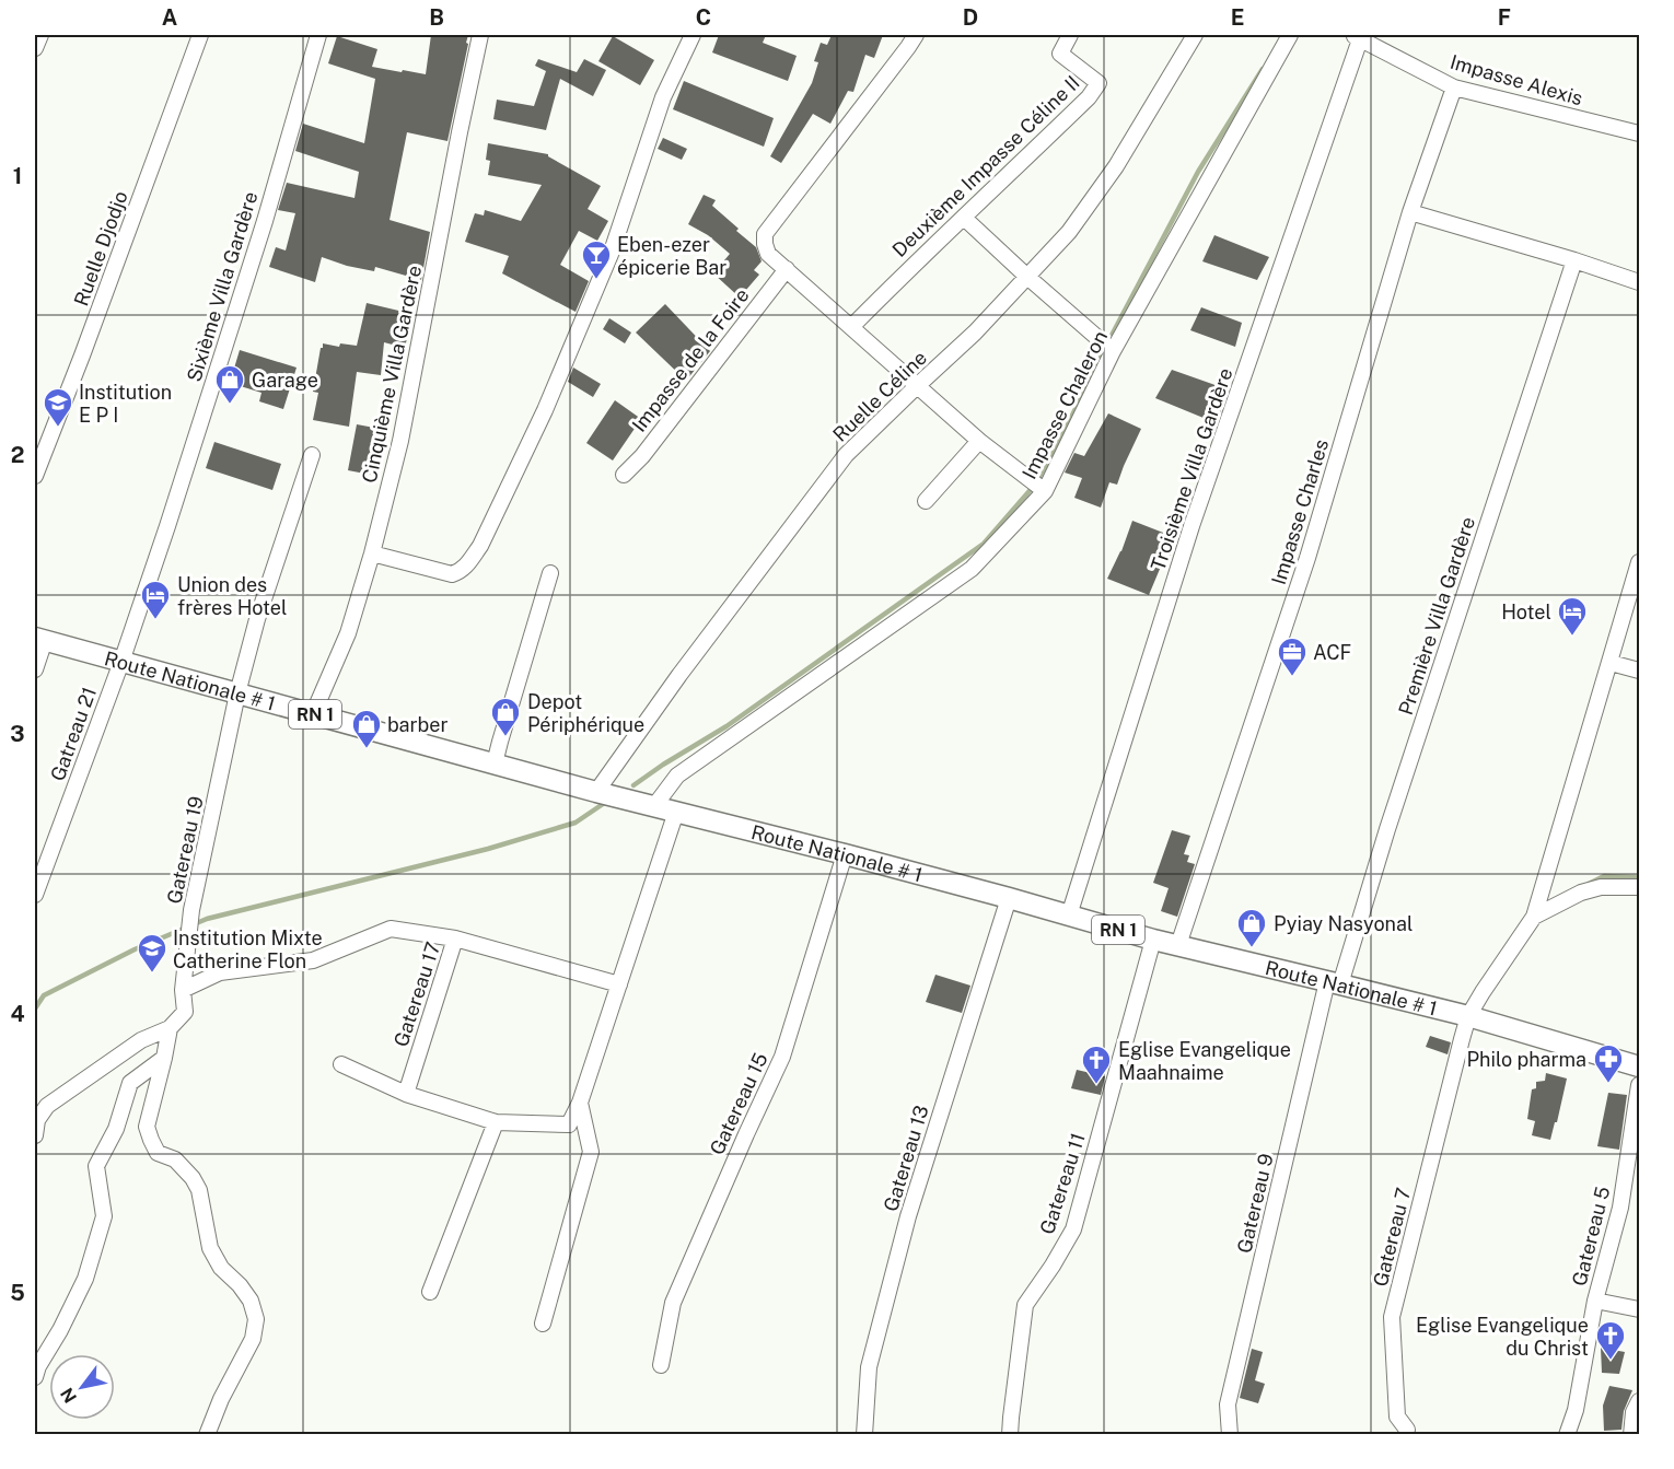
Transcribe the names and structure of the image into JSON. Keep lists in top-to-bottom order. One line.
{"streets":{"main road":["Route Nationale # 1","RN 1"],"street":["Impasse Alexis","Deuxième Impasse Céline II","Ruelle Djodjo","Sixième Villa Gardère","Impasse de la Foire","Cinquième Villa Gardère","Ruelle Céline","Impasse Chaleron","Troisième Villa Gardère","Impasse Charles","Première Villa Gardère","Gatreau 21","Gatereau 19","Gatereau 17","Gatereau 15","Gatereau 13","Gatereau 11","Gatereau 9","Gatereau 5","Gatereau 7"]},"crossings":[["Impasse Alexis","Troisième Villa Gardère"],["Impasse Alexis","Impasse Charles"],["Sixième Villa Gardère","Route Nationale # 1"],["Sixième Villa Gardère","Gatreau 21"],["Cinquième Villa Gardère","Route Nationale # 1"],["Ruelle Céline","Route Nationale # 1"],["Impasse Chaleron","Route Nationale # 1"],["Troisième Villa Gardère","Route Nationale # 1"],["Impasse Charles","Route Nationale # 1"],["Première Villa Gardère","Route Nationale # 1"],["Première Villa Gardère","Gatereau 9"],["Route Nationale # 1","Gatreau 21"],["Route Nationale # 1","Gatereau 19"],["Route Nationale # 1","Gatereau 15"],["Route Nationale # 1","Gatereau 13"],["Route Nationale # 1","Gatereau 11"],["Route Nationale # 1","Gatereau 9"],["Route Nationale # 1","Gatereau 7"],["Gatereau 19","Gatereau 17"]],"places":{"bar":["Eben-ezer épicerie Bar"],"shop":["Garage","Depot Périphérique","barber","Pyiay Nasyonal"],"school or university":["Institution E P I","Institution Mixte Catherine Flon"],"hotel":["Union des frères Hotel","Hotel"],"office":["ACF"],"pharmacy":["Philo pharma"],"church":["Eglise Evangelique Maahnaime","Eglise Evangelique du Christ"]},"north":"bottom left","grid":{"columns":["A","B","C","D","E","F"],"rows":["1","2","3","4","5"]}}
